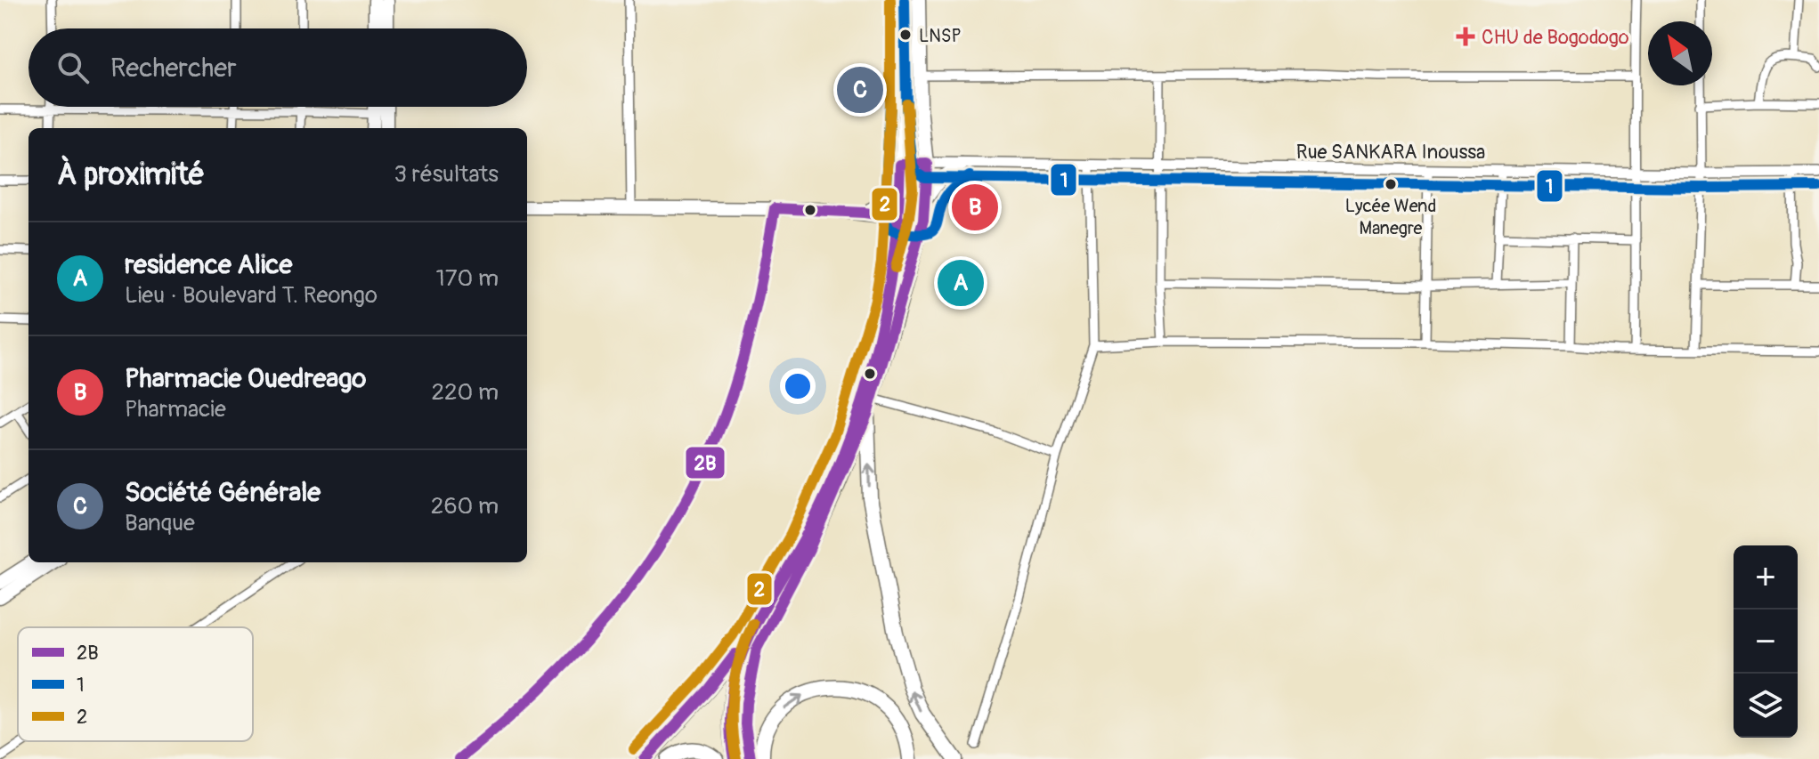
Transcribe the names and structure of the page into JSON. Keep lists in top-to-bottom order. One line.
{"streets":{"street":["Rue SANKARA Inoussa"]},"places":{"other":["LNSP","Lycée Wend Manegre"],"health":["CHU de Bogodogo"]},"lines":["transit line 1","transit line 2","transit line 2B"],"legend":["2B","1","2"],"north":"top left","page":{"search":"Rechercher","pins":["C","B","A"],"heading":["À proximité","3 résultats"],"list":[{"mark":"A","name":"residence Alice","note":"Lieu · Boulevard T. Reongo","value":"170 m"},{"mark":"B","name":"Pharmacie Ouedreago","note":"Pharmacie","value":"220 m"},{"mark":"C","name":"Société Générale","note":"Banque","value":"260 m"}],"map_buttons":["+","−"]}}
